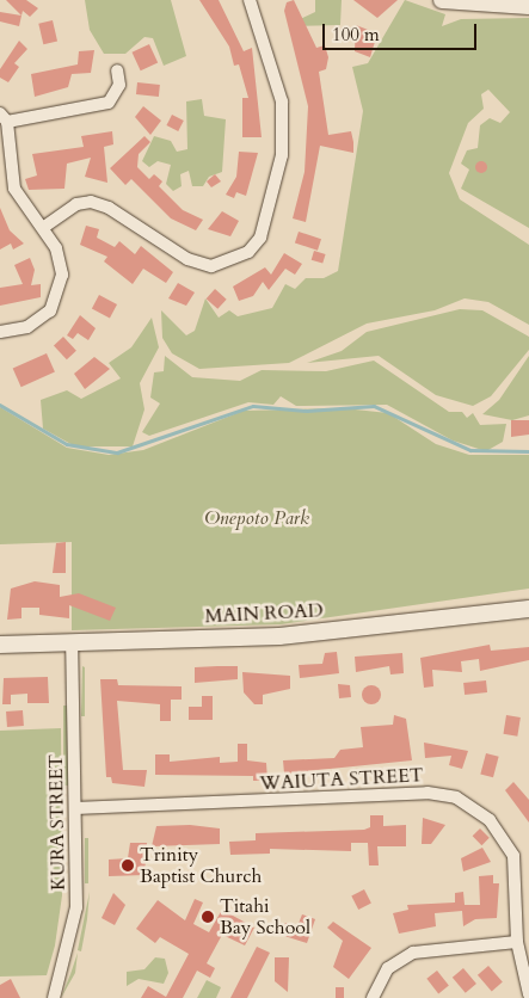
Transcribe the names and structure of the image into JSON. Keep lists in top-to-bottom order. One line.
{"streets":{"main road":["MAIN ROAD"],"street":["WAIUTA STREET","KURA STREET"]},"crossings":[["MAIN ROAD","KURA STREET"],["WAIUTA STREET","KURA STREET"]],"parks":["Onepoto Park"],"places":["Trinity Baptist Church","Titahi Bay School"],"scale_bar":"100 m"}
